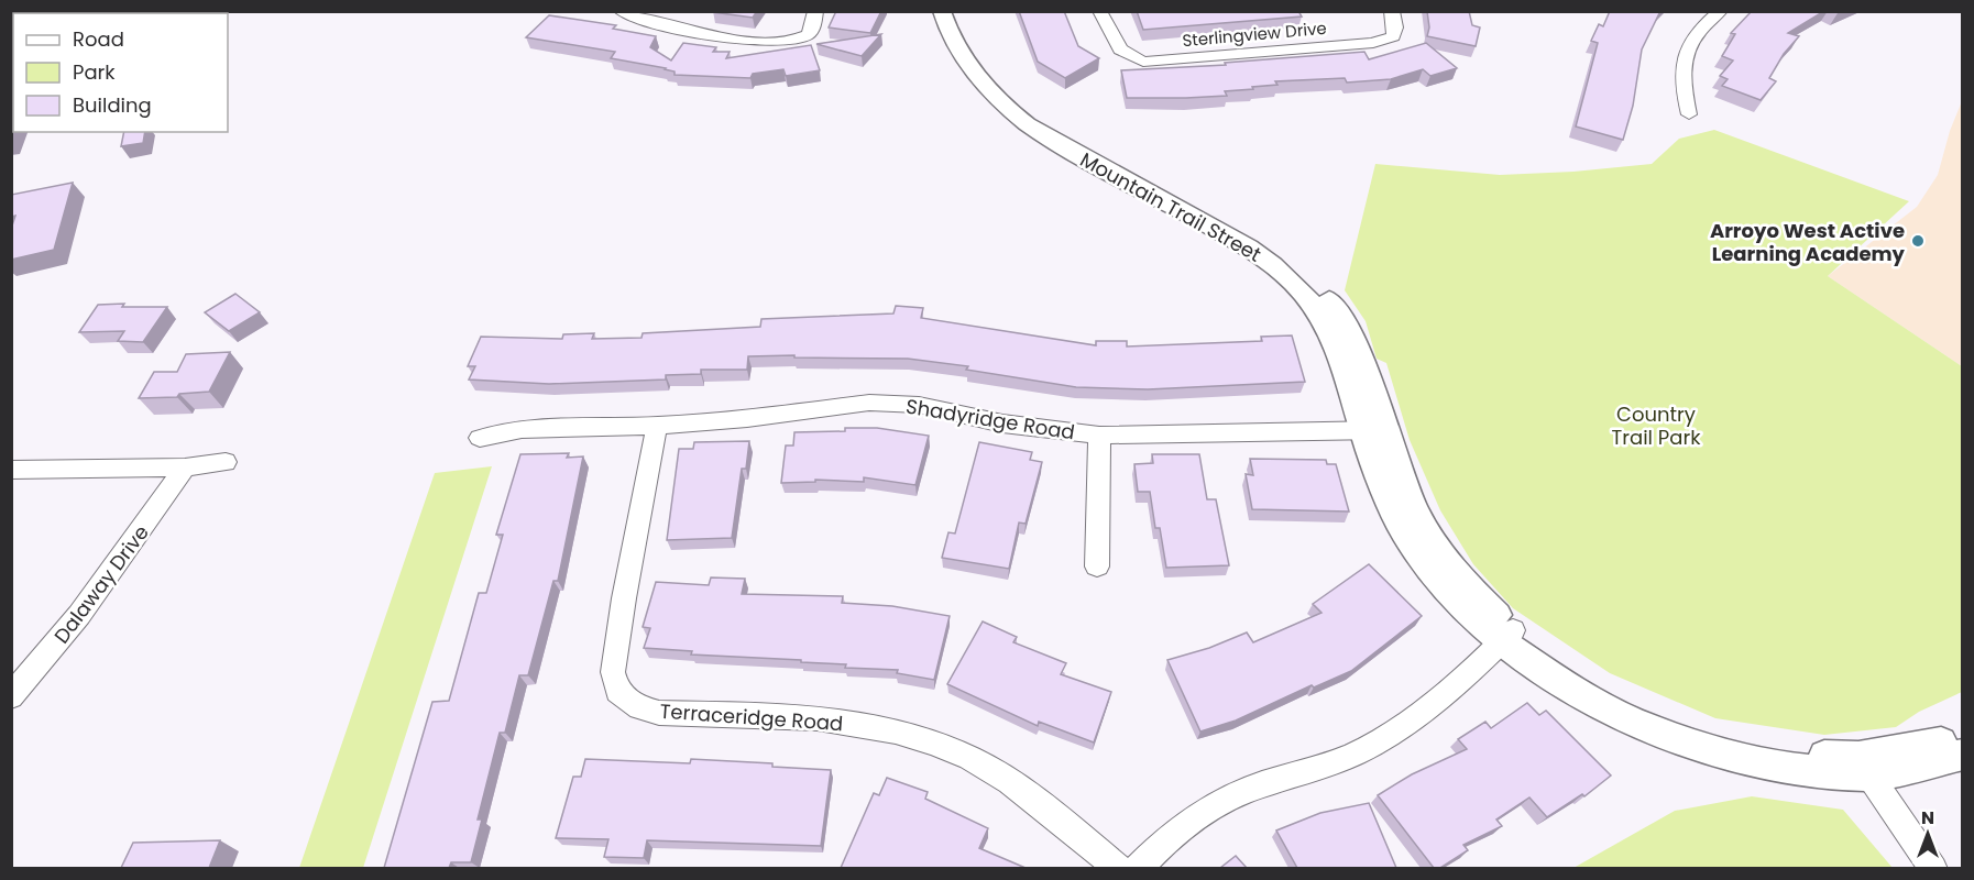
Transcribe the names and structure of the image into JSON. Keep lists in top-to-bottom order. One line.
{"streets":{"street":["Sterlingview Drive","Mountain Trail Street","Shadyridge Road","Dalaway Drive","Terraceridge Road"]},"crossings":[["Mountain Trail Street","Shadyridge Road"],["Shadyridge Road","Terraceridge Road"]],"parks":["Country Trail Park"],"places":["Arroyo West Active Learning Academy"],"legend":["Road","Park","Building"],"north":"top"}
